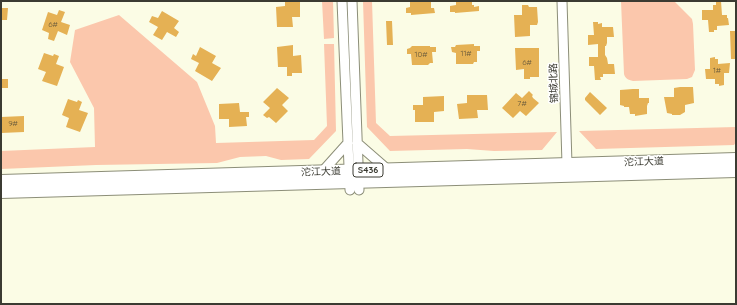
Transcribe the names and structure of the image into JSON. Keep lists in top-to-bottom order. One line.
{"streets":{"highway":["沱江大道","S436"],"main road":["锦城北路"]},"crossings":[["锦城北路","沱江大道"]],"house_numbers":["6#","11#","10#","6#","1#","7#","9#"]}
